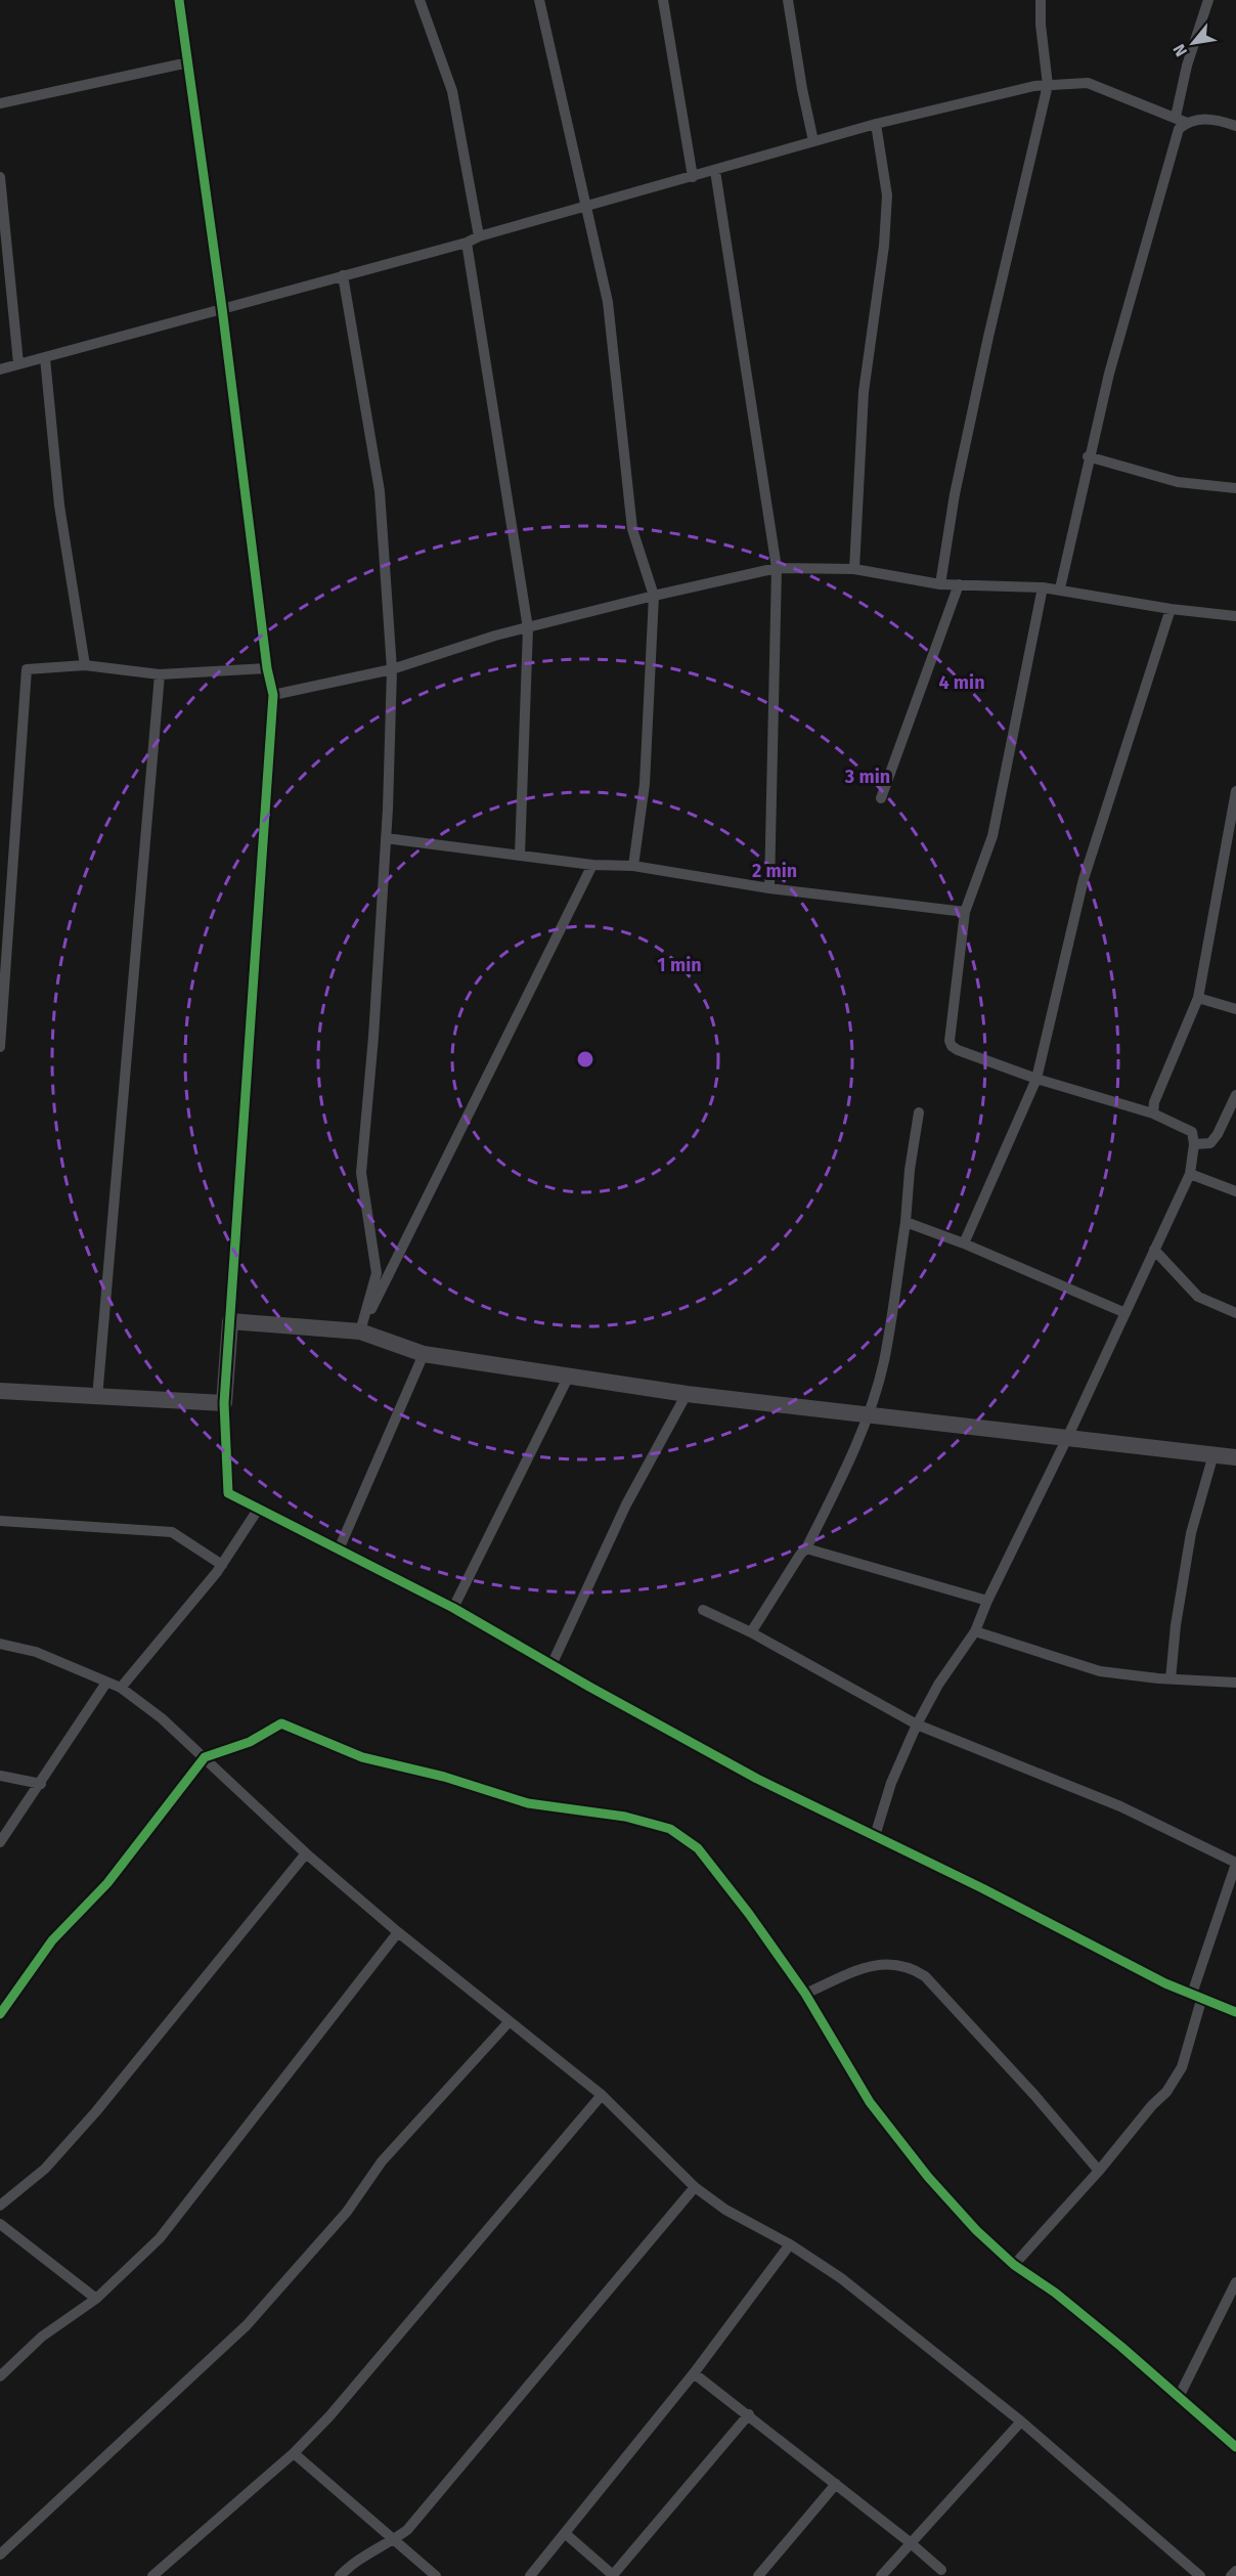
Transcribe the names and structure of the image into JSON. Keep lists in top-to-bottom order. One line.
{"north":"bottom left","rings":["4 min","3 min","2 min","1 min"]}
